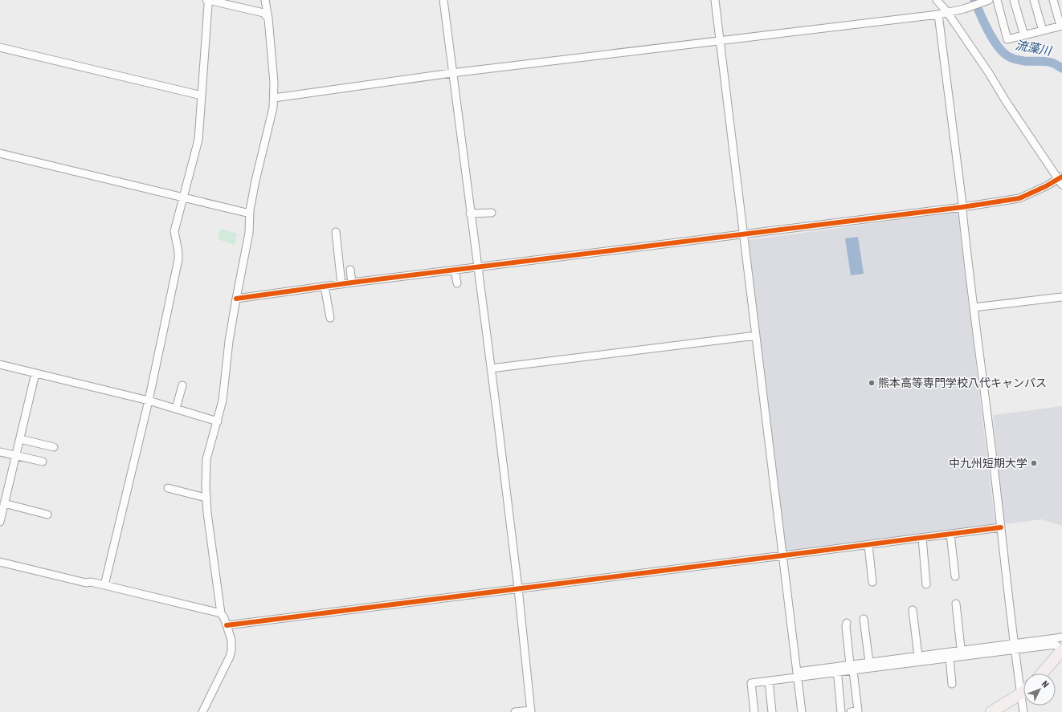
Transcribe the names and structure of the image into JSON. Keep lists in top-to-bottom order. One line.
{"water":["流藻川"],"places":["熊本高等専門学校八代キャンパス","中九州短期大学"],"north":"top right"}
